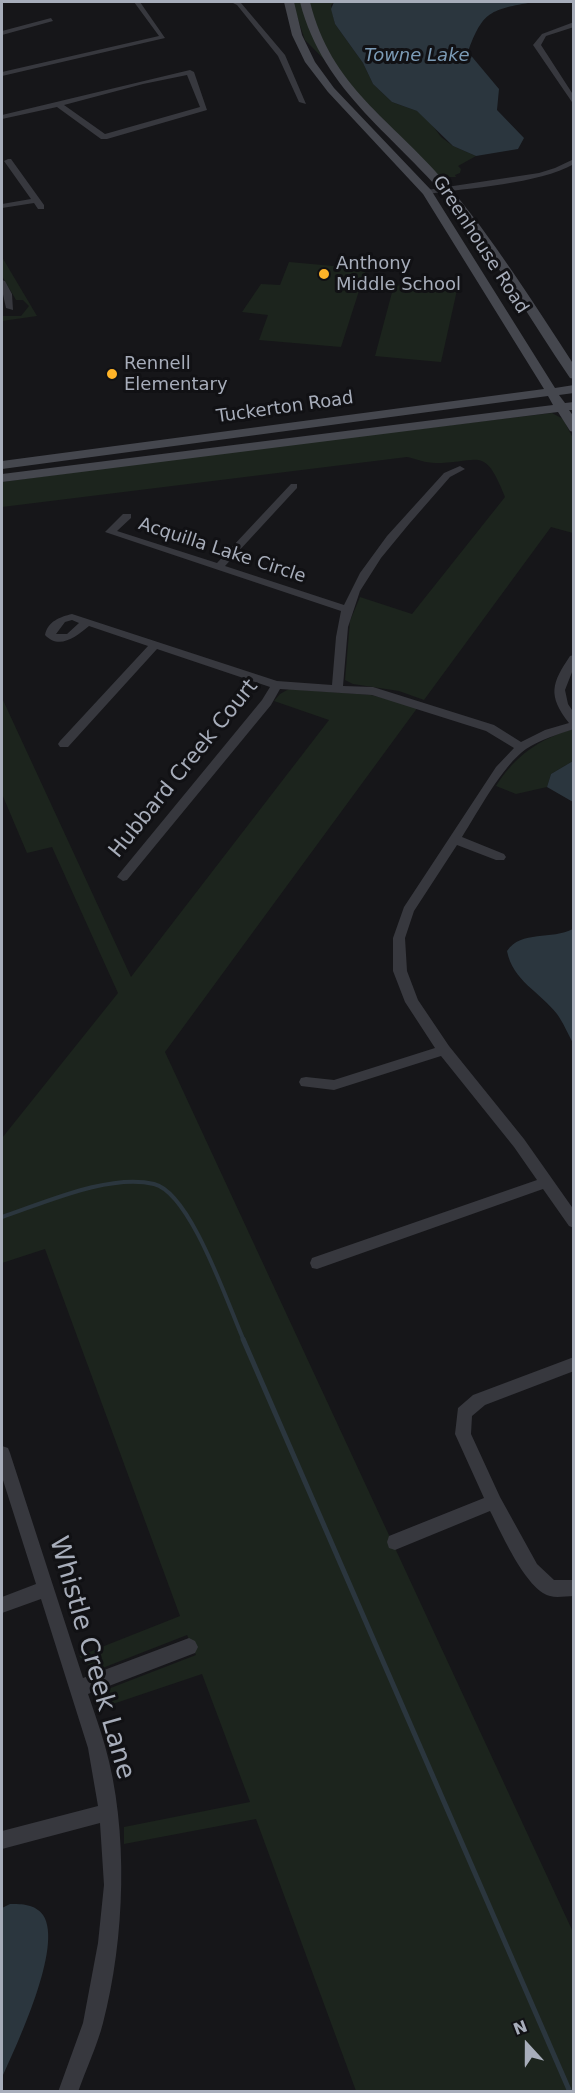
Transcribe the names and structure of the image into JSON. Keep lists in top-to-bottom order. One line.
{"streets":{"main road":["Greenhouse Road","Tuckerton Road"],"street":["Acquilla Lake Circle","Hubbard Creek Court","Whistle Creek Lane"]},"crossings":[["Greenhouse Road","Tuckerton Road"]],"water":["Towne Lake"],"places":["Anthony Middle School","Rennell Elementary"],"north":"top"}
